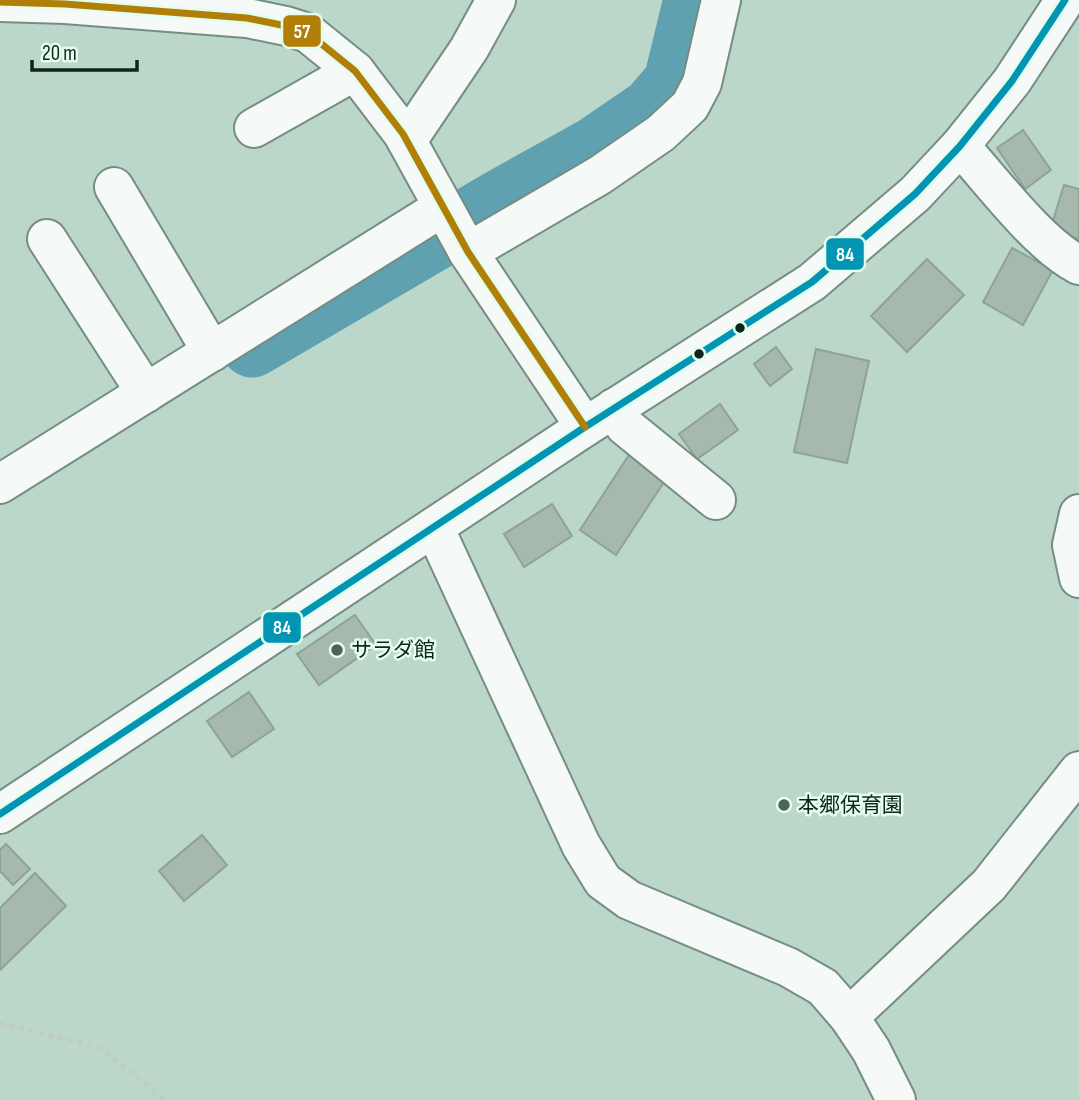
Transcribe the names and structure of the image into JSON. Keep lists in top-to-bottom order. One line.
{"places":["サラダ館","本郷保育園"],"lines":["transit line 84","transit line 57"],"scale_bar":"20 m"}
